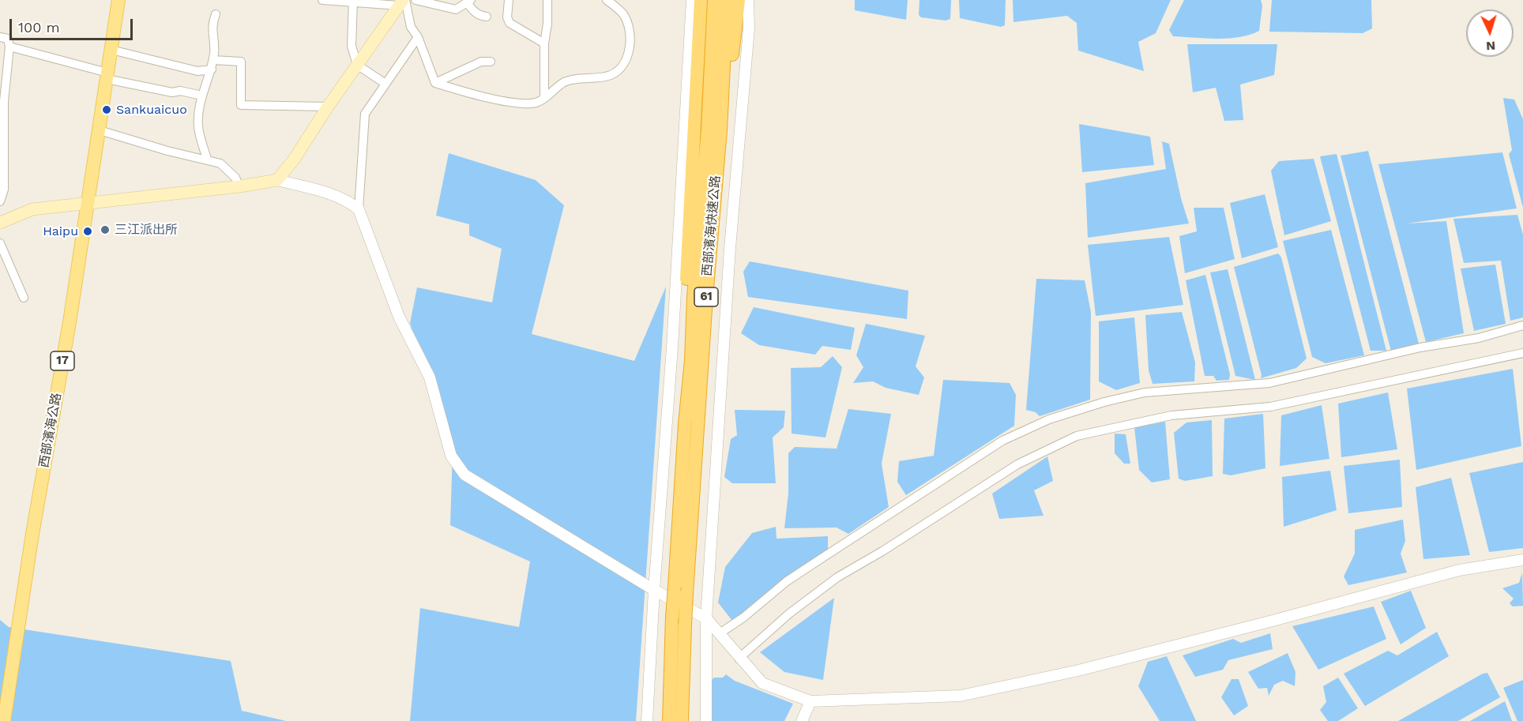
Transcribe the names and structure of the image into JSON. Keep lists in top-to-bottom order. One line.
{"streets":{"highway":["西部濱海快速公路","61"],"main road":["17","西部濱海公路"]},"places":["Sankuaicuo","三江派出所","Haipu"],"scale_bar":"100 m","north":"bottom"}
